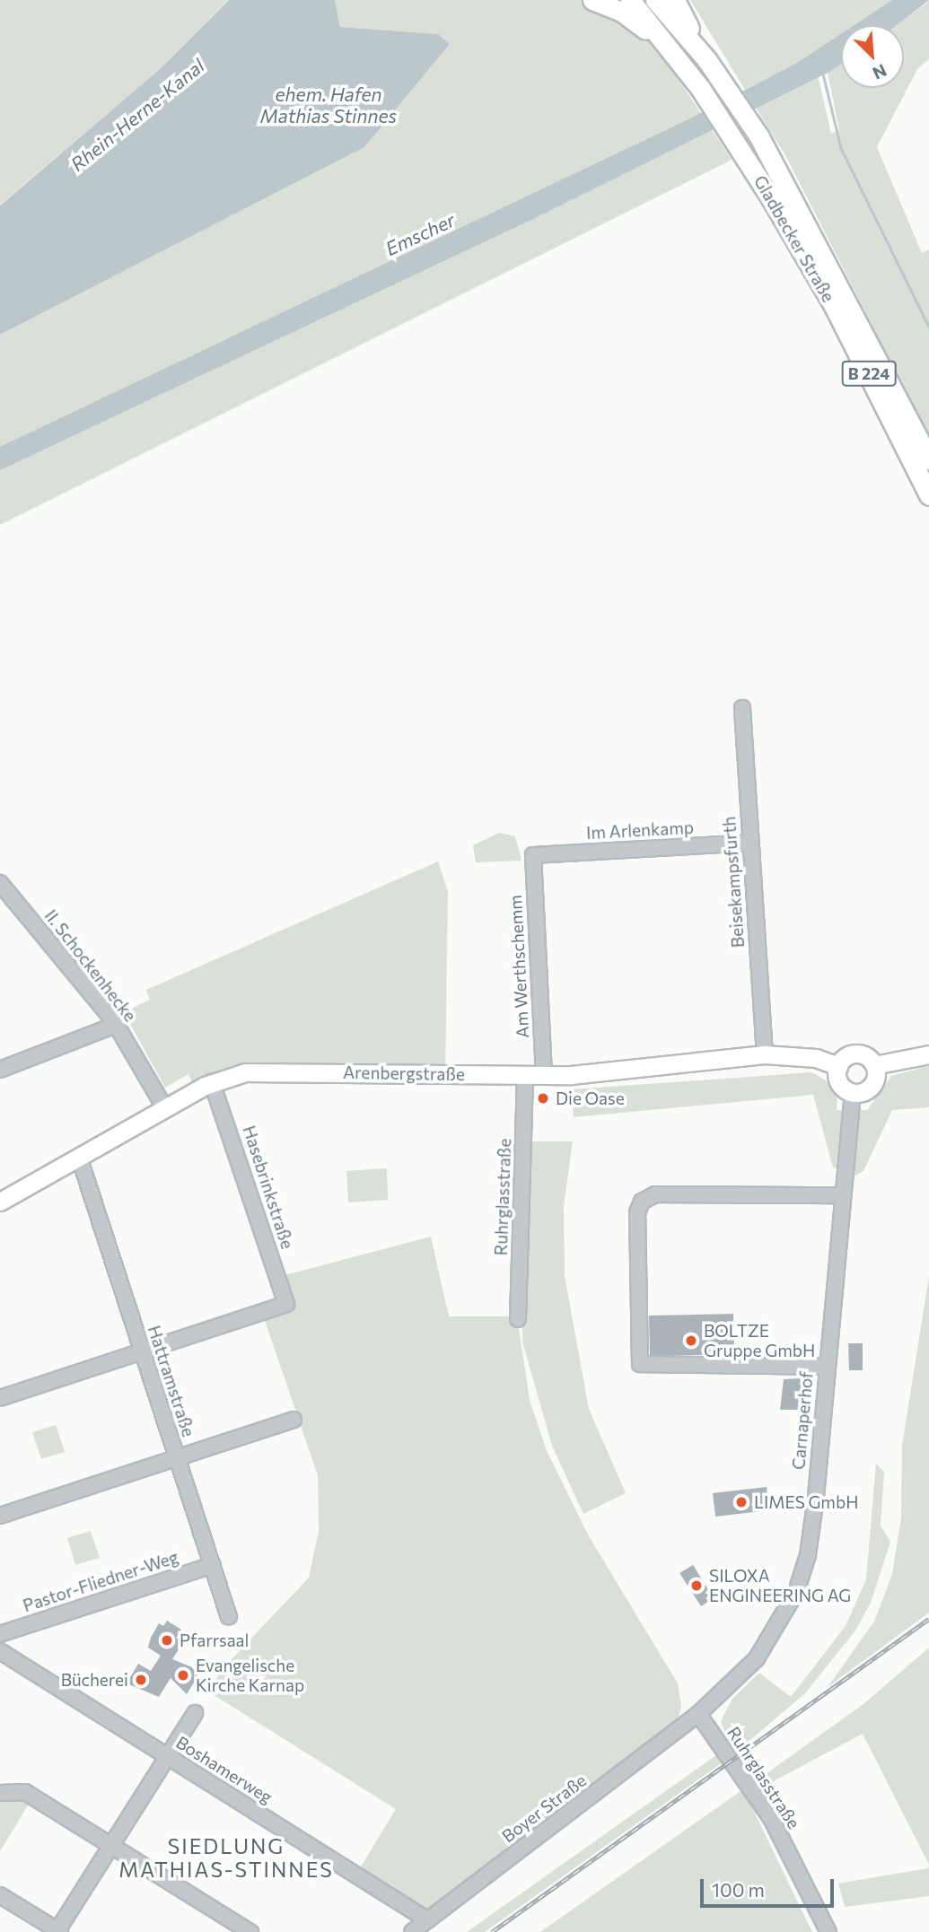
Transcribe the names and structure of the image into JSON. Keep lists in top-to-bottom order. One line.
{"streets":{"highway":["Gladbecker Straße","B 224"],"main road":["Arenbergstraße"],"street":["Im Arlenkamp","Beisekampsfurth","II. Schockenhecke","Am Werthschemm","Hasebrinkstraße","Ruhrglasstraße","Hattramstraße","Carnaperhof","Pastor-Fliedner-Weg","Boshamerweg","Boyer Straße"]},"crossings":[["Im Arlenkamp","Beisekampsfurth"],["Im Arlenkamp","Am Werthschemm"],["Beisekampsfurth","Arenbergstraße"],["II. Schockenhecke","Arenbergstraße"],["Am Werthschemm","Arenbergstraße"],["Arenbergstraße","Hasebrinkstraße"],["Arenbergstraße","Ruhrglasstraße"],["Arenbergstraße","Hattramstraße"],["Arenbergstraße","Carnaperhof"],["Hasebrinkstraße","Hattramstraße"],["Ruhrglasstraße","Carnaperhof"],["Ruhrglasstraße","Boyer Straße"],["Hattramstraße","Pastor-Fliedner-Weg"],["Carnaperhof","Boyer Straße"],["Boshamerweg","Boyer Straße"]],"districts":["SIEDLUNG MATHIAS-STINNES"],"water":["ehem. Hafen Mathias Stinnes","Rhein-Herne-Kanal","Emscher"],"places":["Die Oase","BOLTZE Gruppe GmbH","LIMES GmbH","SILOXA ENGINEERING AG","Pfarrsaal","Evangelische Kirche Karnap","Bücherei"],"scale_bar":"100 m","north":"bottom right"}
